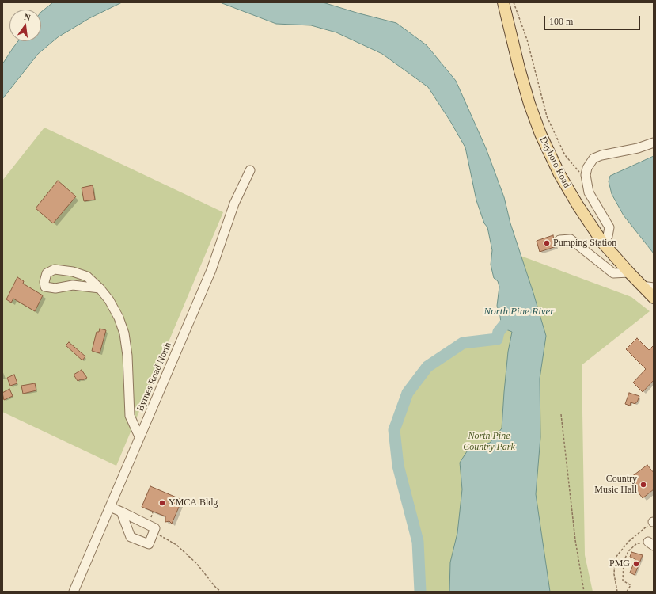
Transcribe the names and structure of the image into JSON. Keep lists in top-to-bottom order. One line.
{"streets":{"main road":["Dayboro Road"],"street":["Byrnes Road North"]},"water":["North Pine River"],"parks":["North Pine Country Park"],"places":["Pumping Station","Country Music Hall","YMCA Bldg","PMG"],"scale_bar":"100 m","north":"top"}
